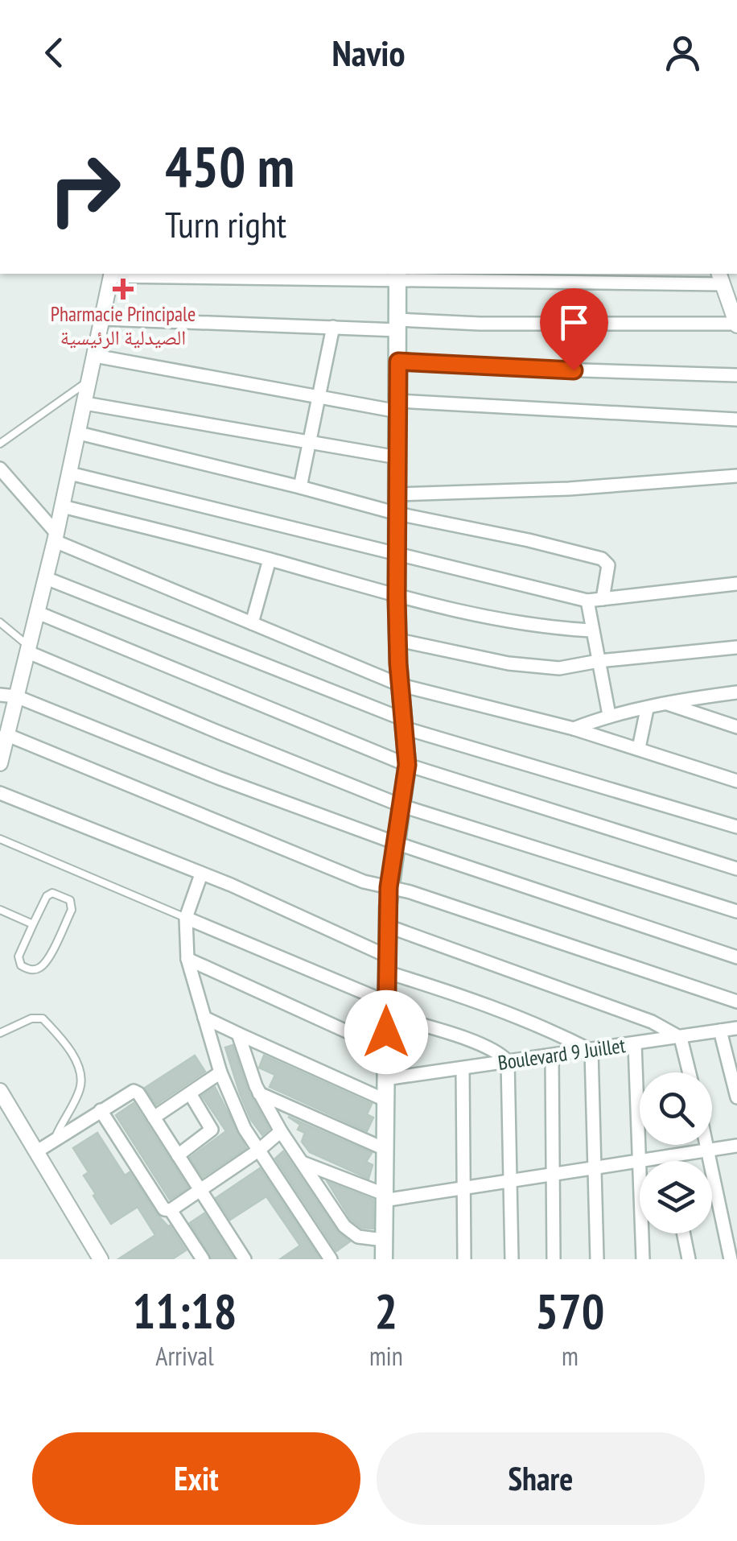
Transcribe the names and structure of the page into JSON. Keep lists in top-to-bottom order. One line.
{"streets":{"street":["Boulevard 9 Juillet"]},"places":{"health":["Pharmacie Principale الصيدلية الرئيسية"]},"page":{"header":"Navio","turn":["450 m","Turn right"],"eta":["11:18","Arrival","2","min","570","m"],"buttons":["Exit","Share"]}}
